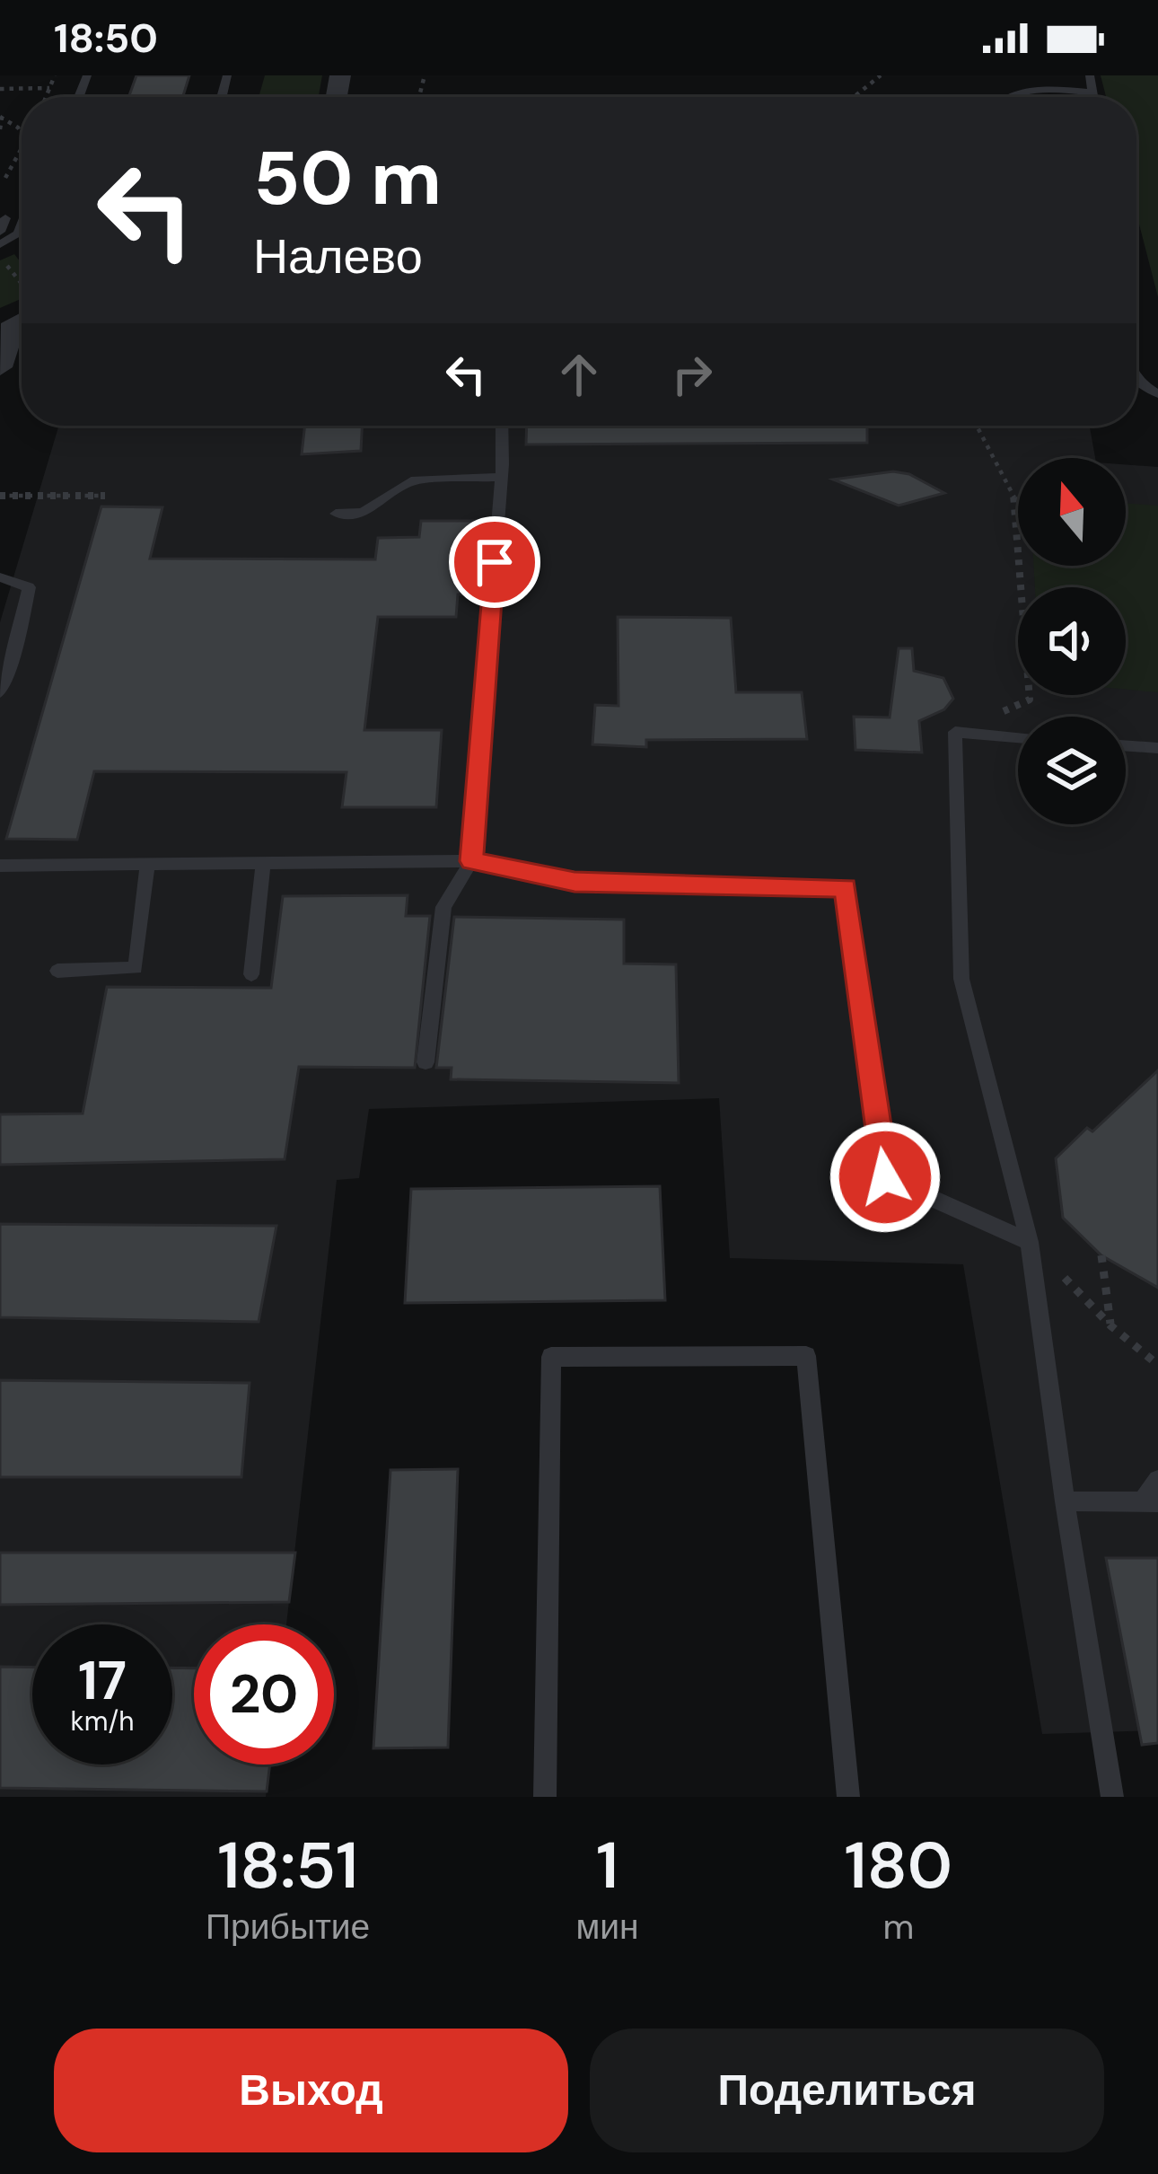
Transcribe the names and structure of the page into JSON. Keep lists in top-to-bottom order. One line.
{"north":"top","page":{"status":"18:50","turn":["50 m","Налево"],"speed":"17 km/h","limit":"20","eta":["18:51","Прибытие","1","мин","180","m"],"buttons":["Выход","Поделиться"]}}
